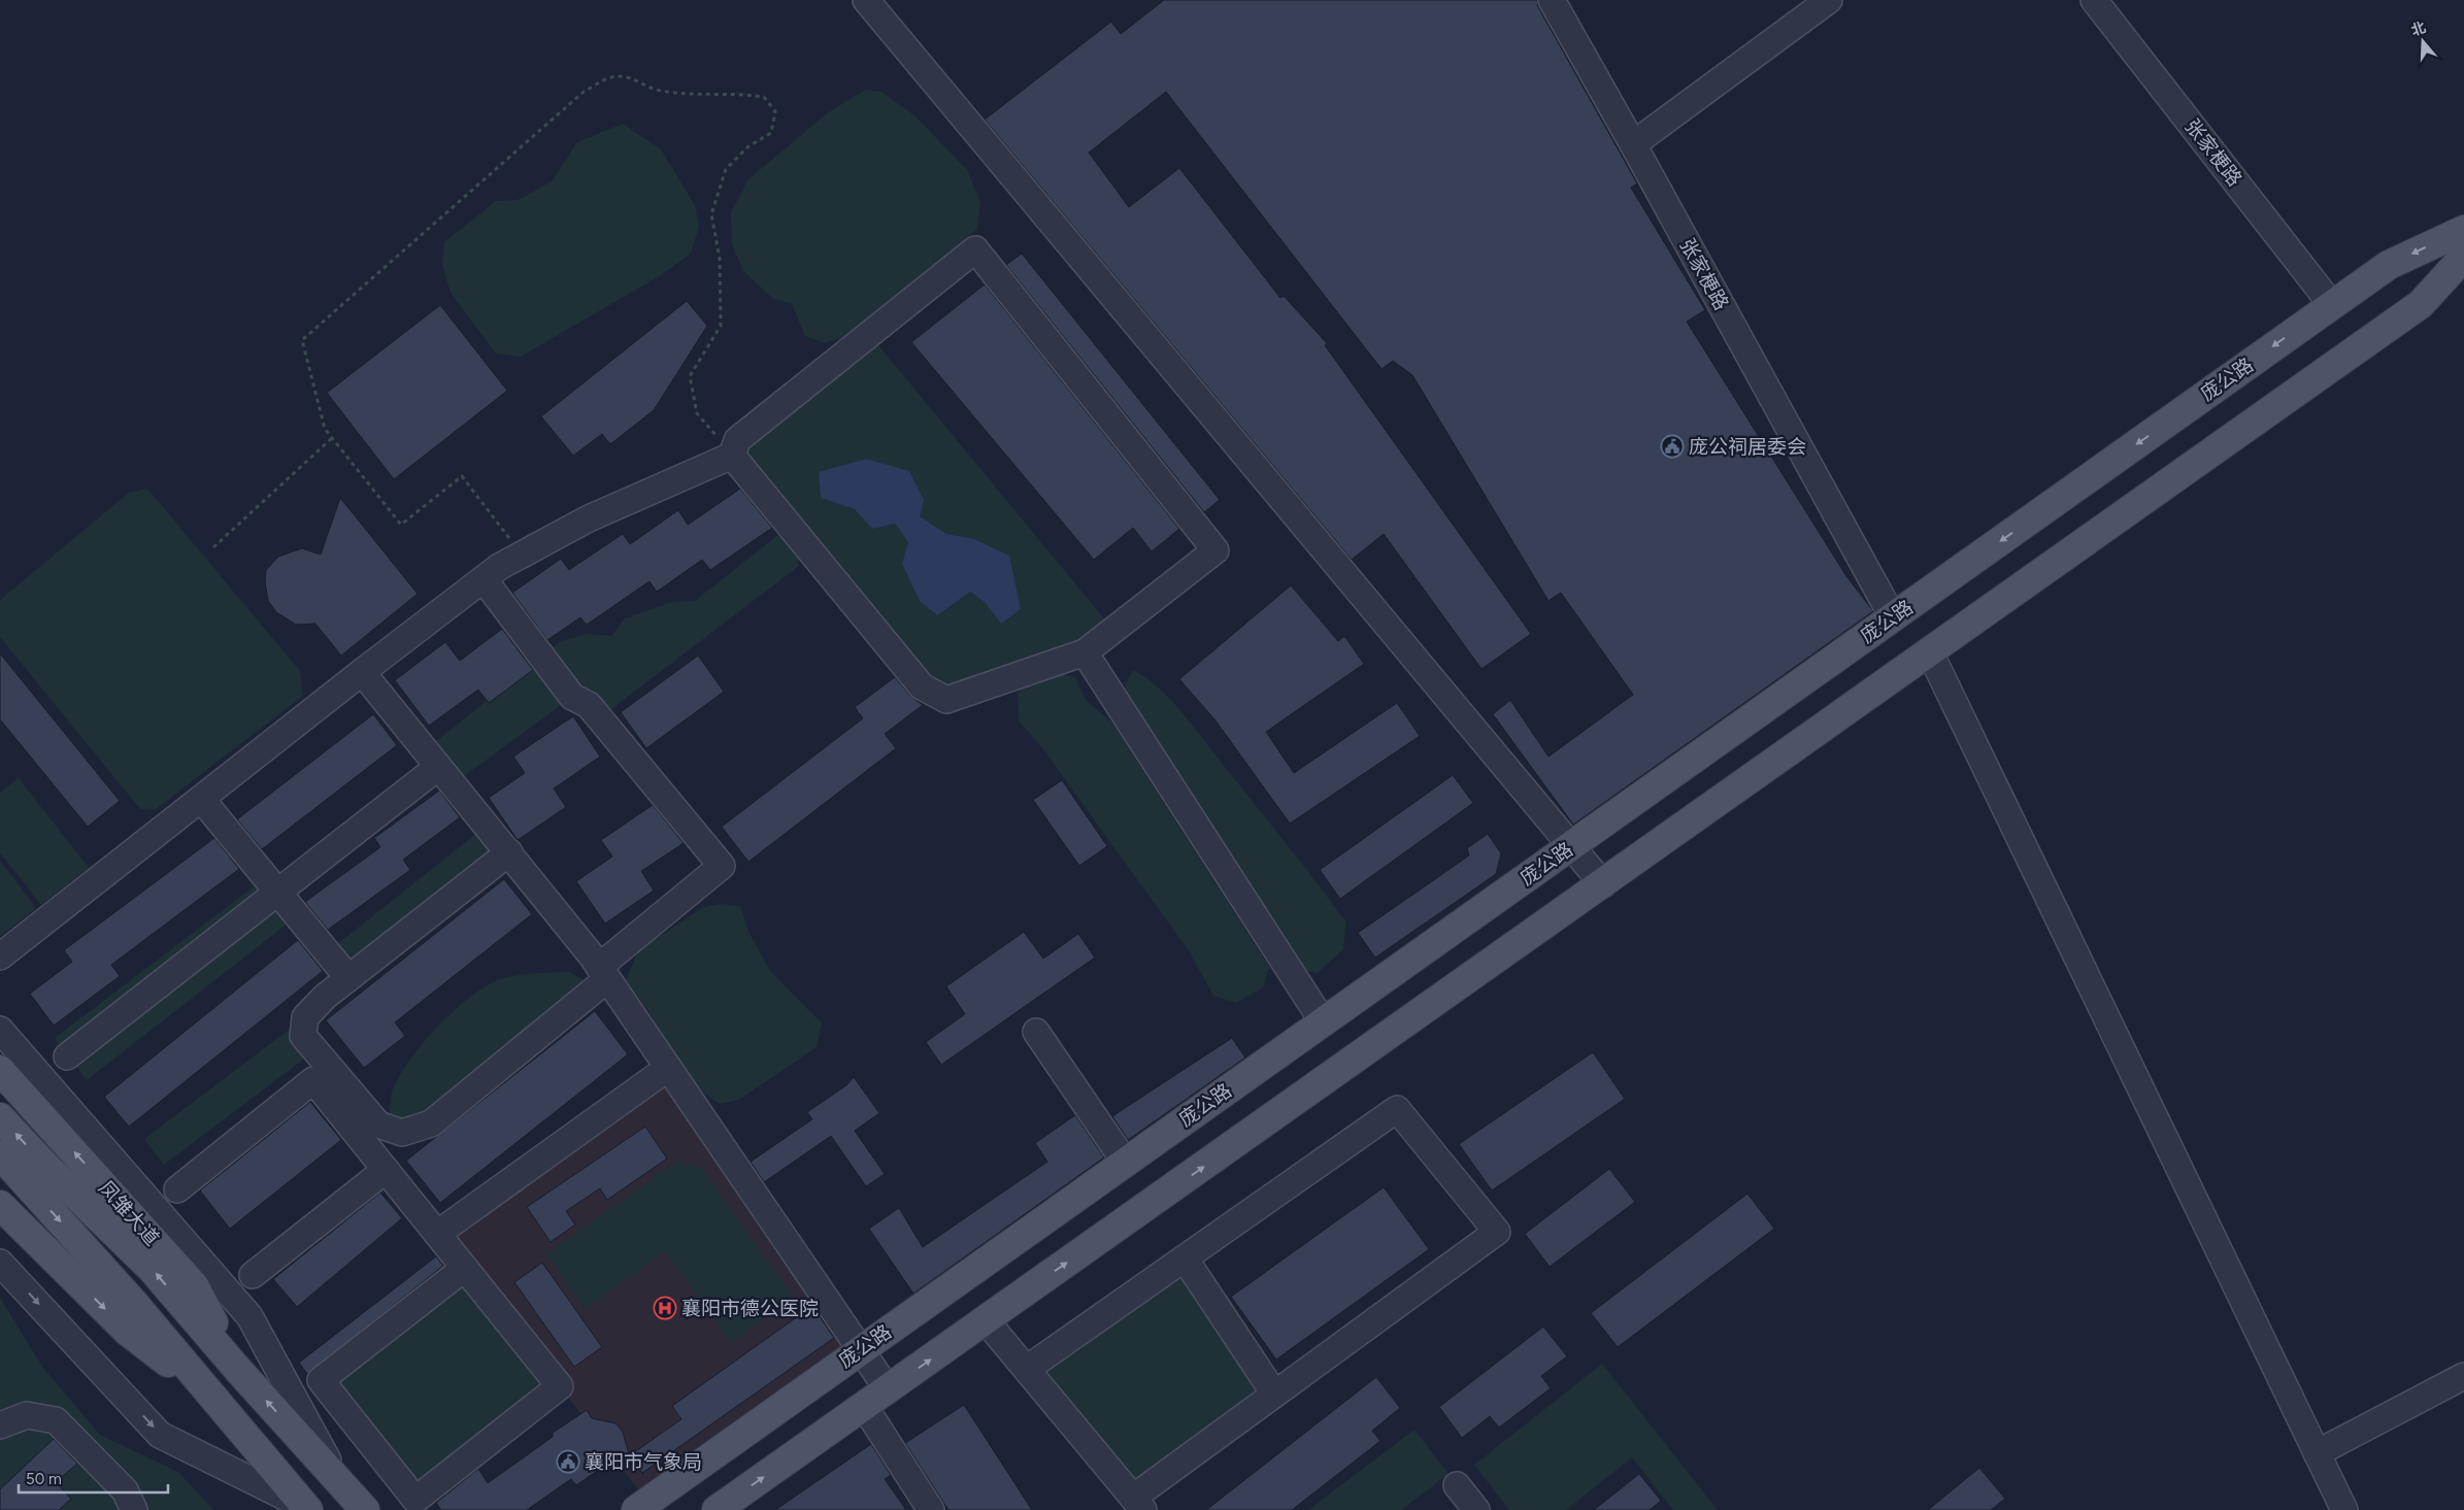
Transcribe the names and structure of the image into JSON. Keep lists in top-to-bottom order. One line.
{"streets":{"main road":["庞公路","凤雏大道"],"street":["张家梗路"]},"crossings":[["张家梗路","庞公路"]],"places":{"public building":["庞公祠居委会","襄阳市气象局"],"hospital":["襄阳市德公医院"]},"scale_bar":"50 m","north":"top"}
